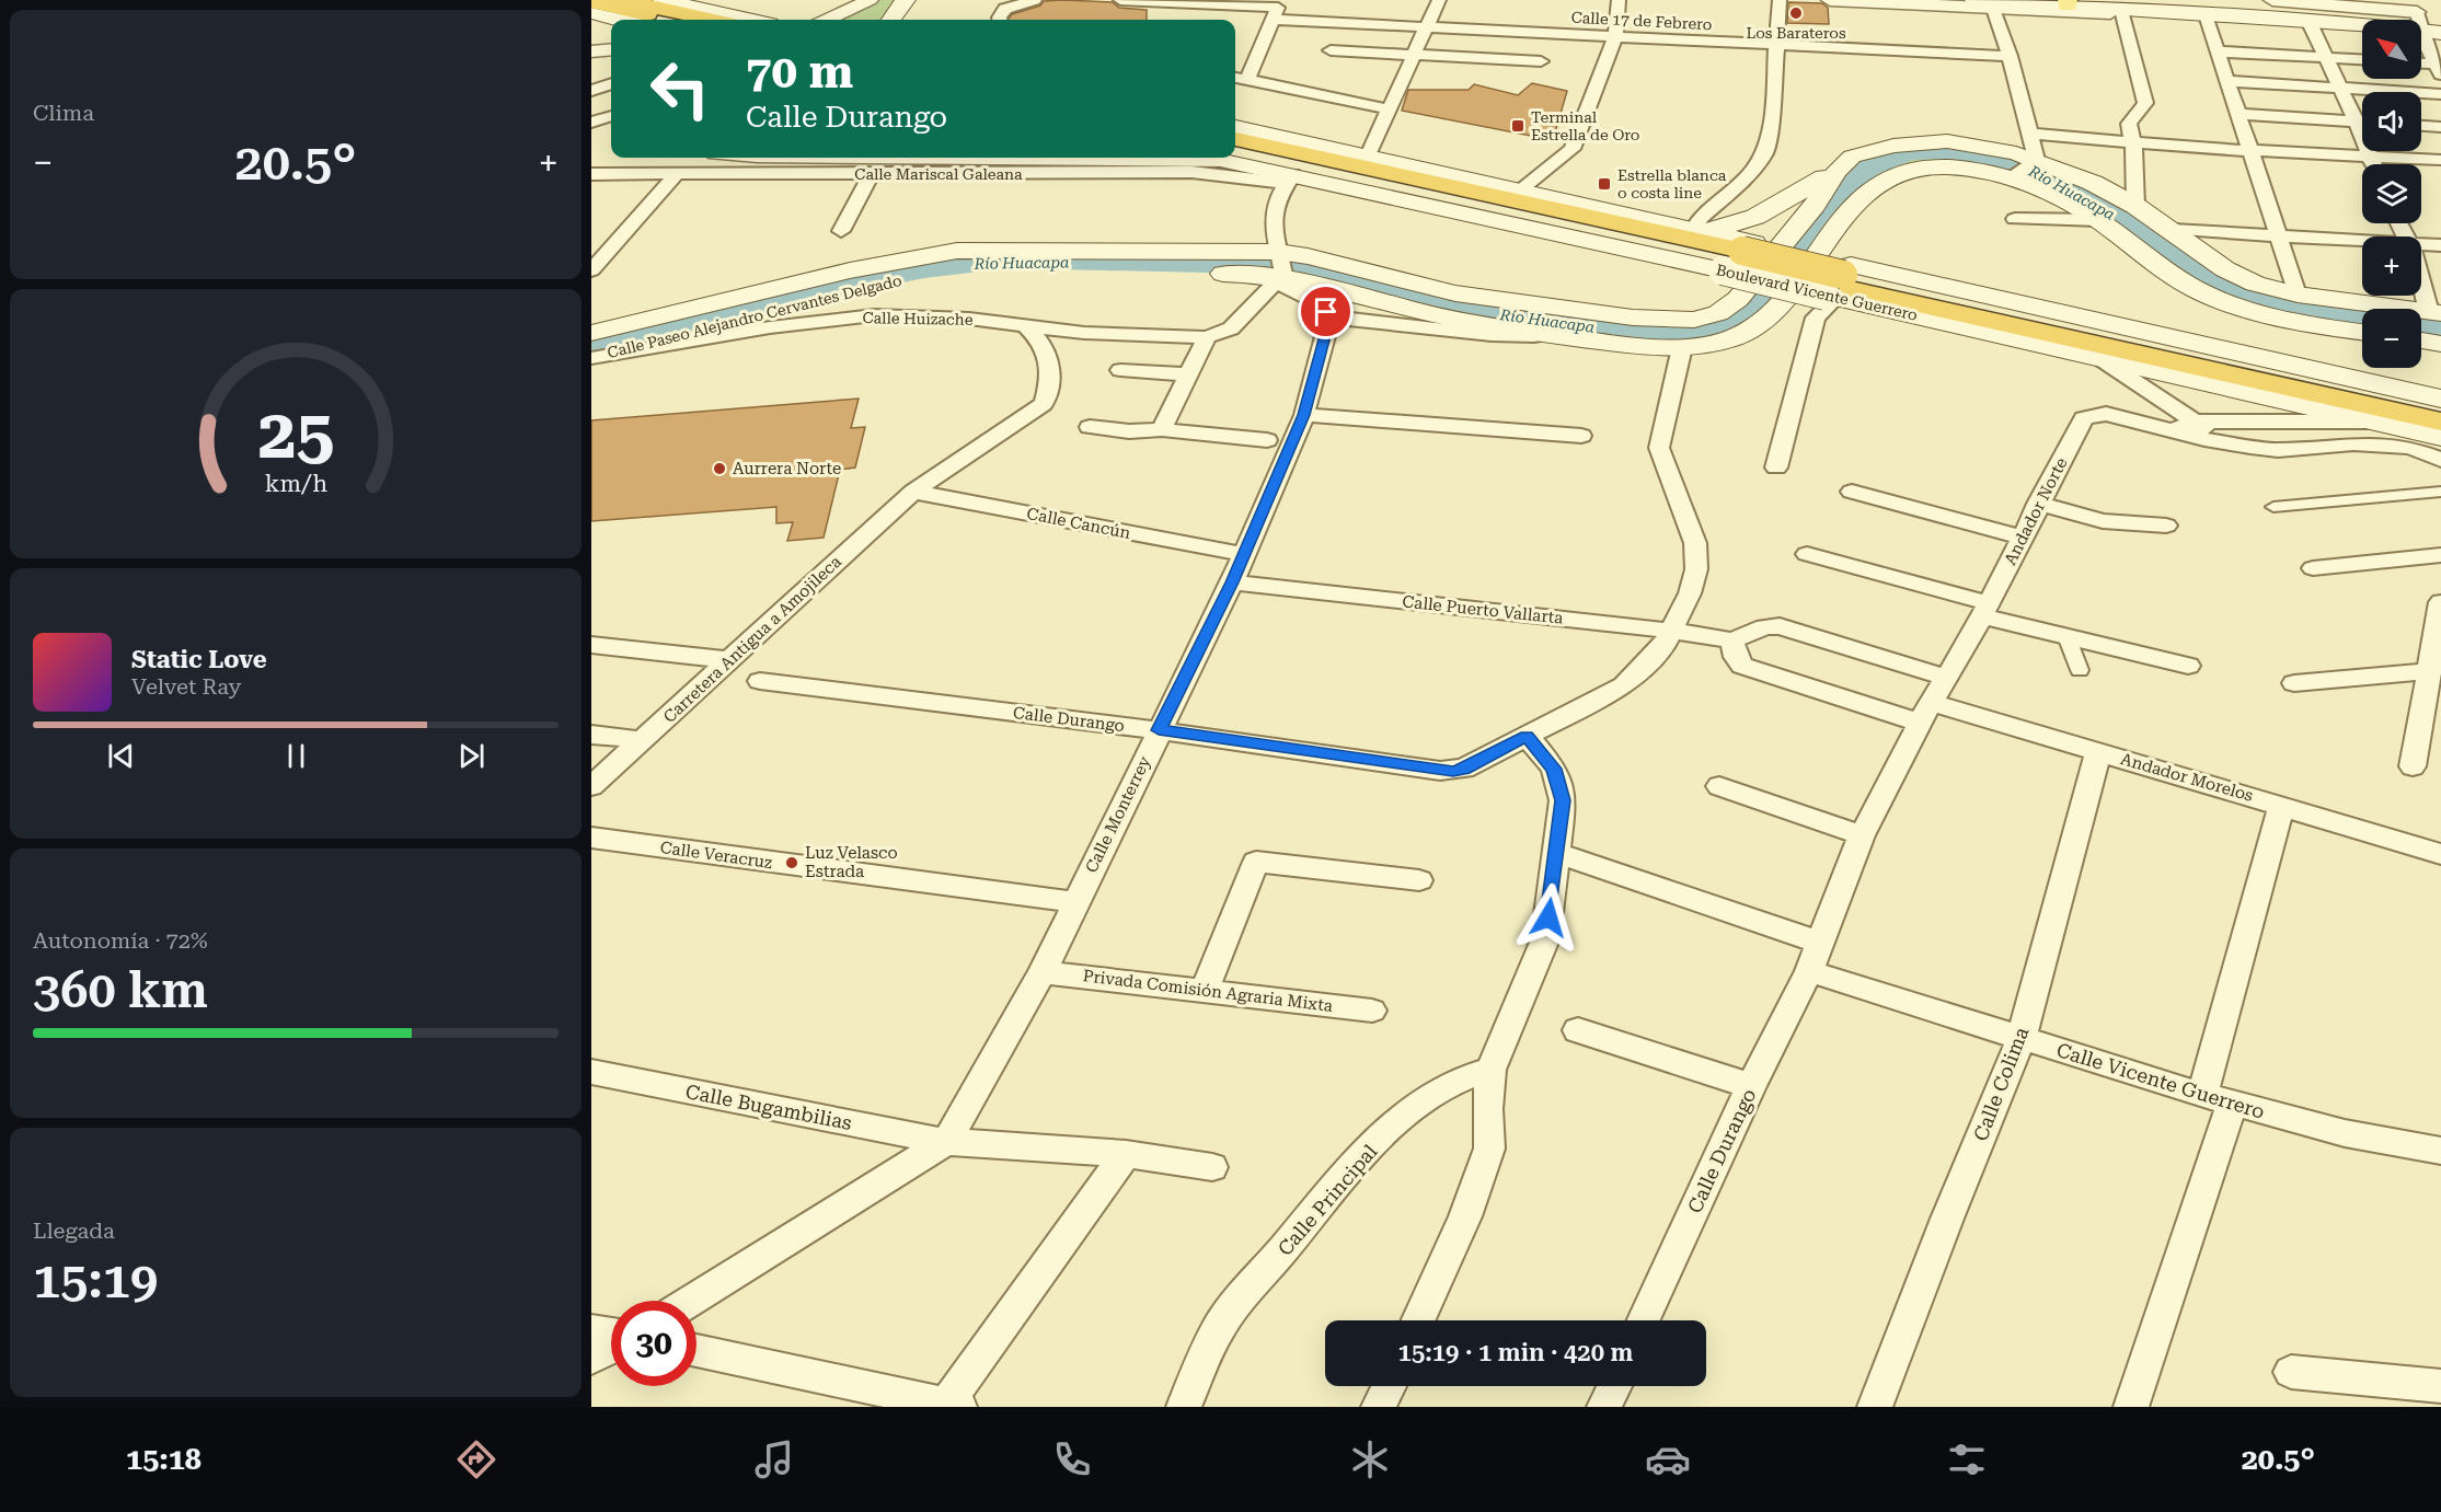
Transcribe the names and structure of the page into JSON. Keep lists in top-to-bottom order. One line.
{"streets":{"highway":["Boulevard Vicente Guerrero"],"main road":["Calle Paseo Alejandro Cervantes Delgado"],"street":["Calle 17 de Febrero","Calle Mariscal Galeana","Calle Huizache","Andador Norte","Calle Cancún","Calle Puerto Vallarta","Carretera Antigua a Amojileca","Calle Durango","Andador Morelos","Calle Monterrey","Calle Veracruz","Privada Comisión Agraria Mixta","Calle Vicente Guerrero","Calle Colima","Calle Bugambilias","Calle Principal"]},"crossings":[["Calle Mariscal Galeana","Boulevard Vicente Guerrero"],["Calle Paseo Alejandro Cervantes Delgado","Calle Huizache"],["Calle Paseo Alejandro Cervantes Delgado","Calle Durango"],["Calle Huizache","Carretera Antigua a Amojileca"],["Andador Norte","Calle Durango"],["Andador Norte","Andador Morelos"],["Calle Cancún","Carretera Antigua a Amojileca"],["Calle Cancún","Calle Monterrey"],["Calle Puerto Vallarta","Calle Durango"],["Calle Puerto Vallarta","Andador Morelos"],["Calle Puerto Vallarta","Calle Monterrey"],["Calle Durango","Calle Monterrey"],["Calle Durango","Calle Vicente Guerrero"],["Andador Morelos","Calle Colima"],["Calle Monterrey","Calle Veracruz"],["Calle Monterrey","Privada Comisión Agraria Mixta"],["Calle Monterrey","Calle Bugambilias"],["Calle Vicente Guerrero","Calle Colima"]],"water":["Río Huacapa"],"places":{"other":["Los Barateros","Aurrera Norte","Luz Velasco Estrada"],"transit":["Terminal Estrella de Oro","Estrella blanca o costa line"]},"north":"top left","page":{"tile":["Clima",["Autonomía · 72%","360 km"],["Llegada","15:19"]],"map_buttons":["+","−"],"turn":["70 m","Calle Durango"],"heat":["−","20.5°","+"],"song":["Static Love","Velvet Ray"],"limit":"30","trip":"15:19 · 1 min · 420 m","tabs":["15:18","20.5°"],"gauge":["25","km/h"]}}
